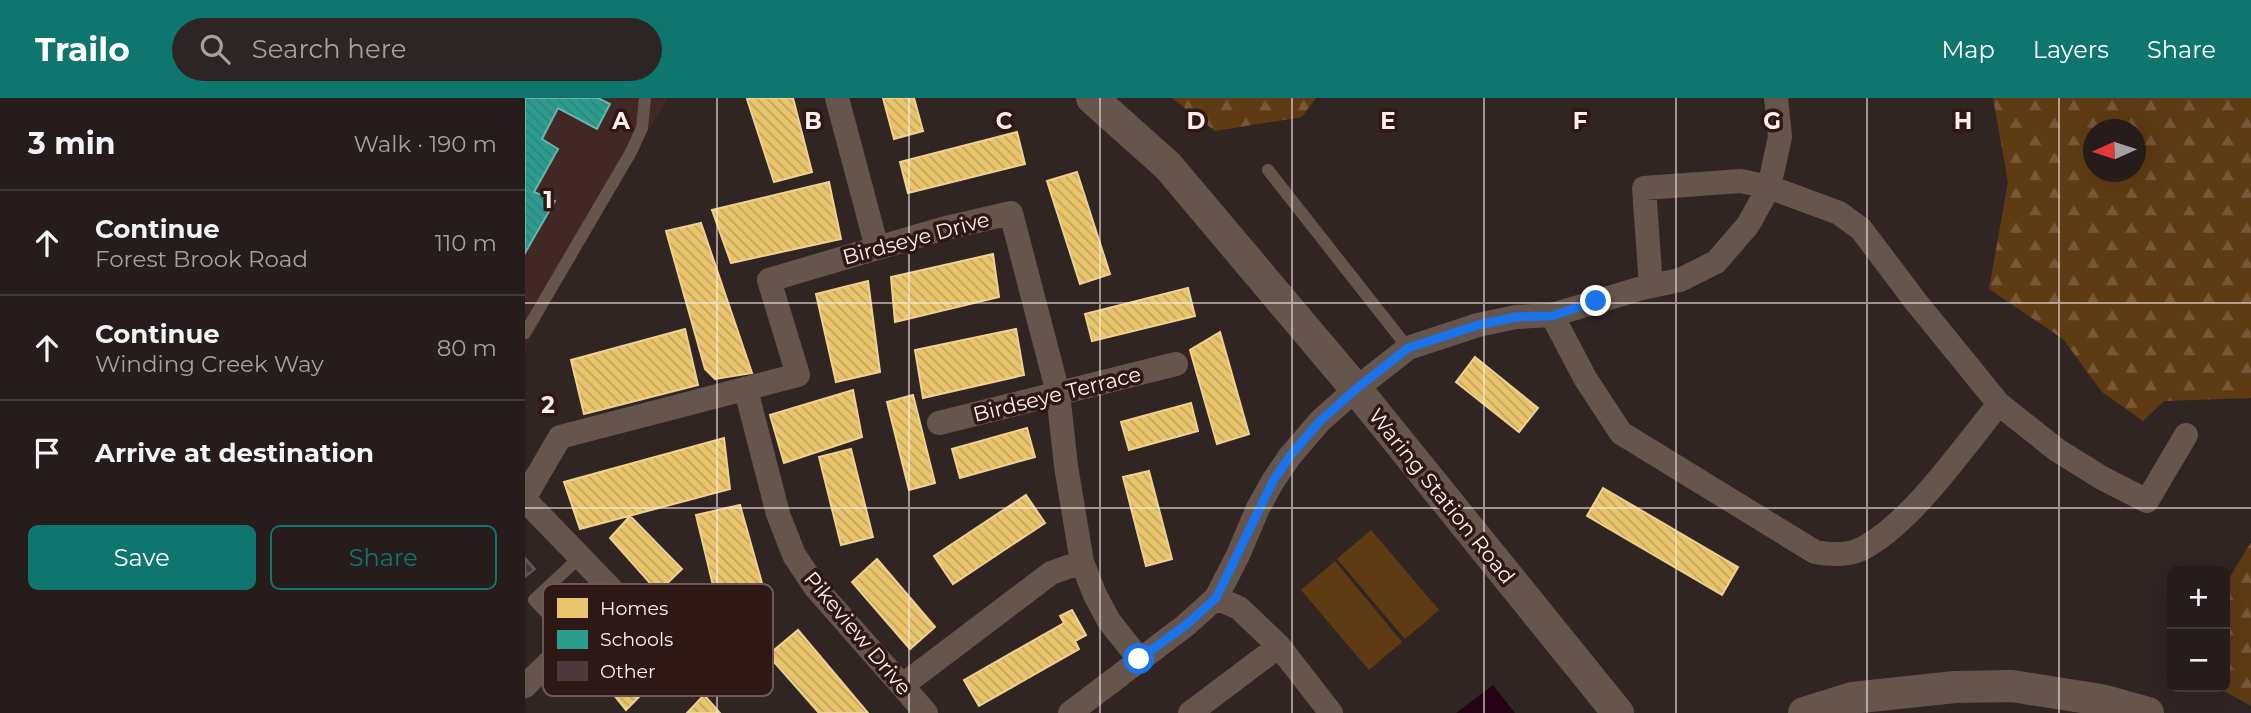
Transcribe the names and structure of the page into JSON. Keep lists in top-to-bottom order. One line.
{"streets":{"street":["Birdseye Drive","Birdseye Terrace","Waring Station Road","Pikeview Drive"]},"crossings":[["Birdseye Drive","Birdseye Terrace"],["Birdseye Drive","Pikeview Drive"]],"legend":["Homes","Schools","Other"],"north":"left","page":{"header":"Trailo","search":"Search here","nav":["Map","Layers","Share"],"heading":["3 min","Walk · 190 m"],"list":[["Continue","Forest Brook Road","110 m"],["Continue","Winding Creek Way","80 m"],"Arrive at destination"],"buttons":["Save","Share"],"map_buttons":["+","−"]},"grid":{"columns":["A","B","C","D","E","F","G","H"],"rows":["1","2"]}}
